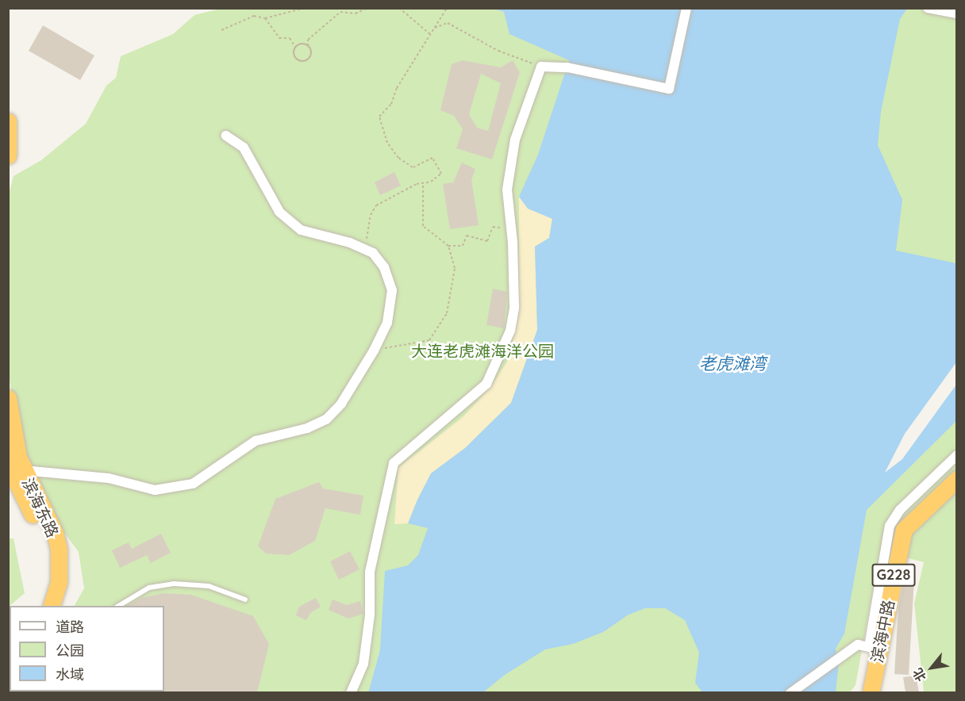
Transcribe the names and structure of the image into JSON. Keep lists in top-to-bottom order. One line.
{"streets":{"highway":["滨海东路","G228","滨海中路"]},"water":["老虎滩湾"],"parks":["大连老虎滩海洋公园"],"legend":["道路","公园","水域"],"north":"bottom left"}
